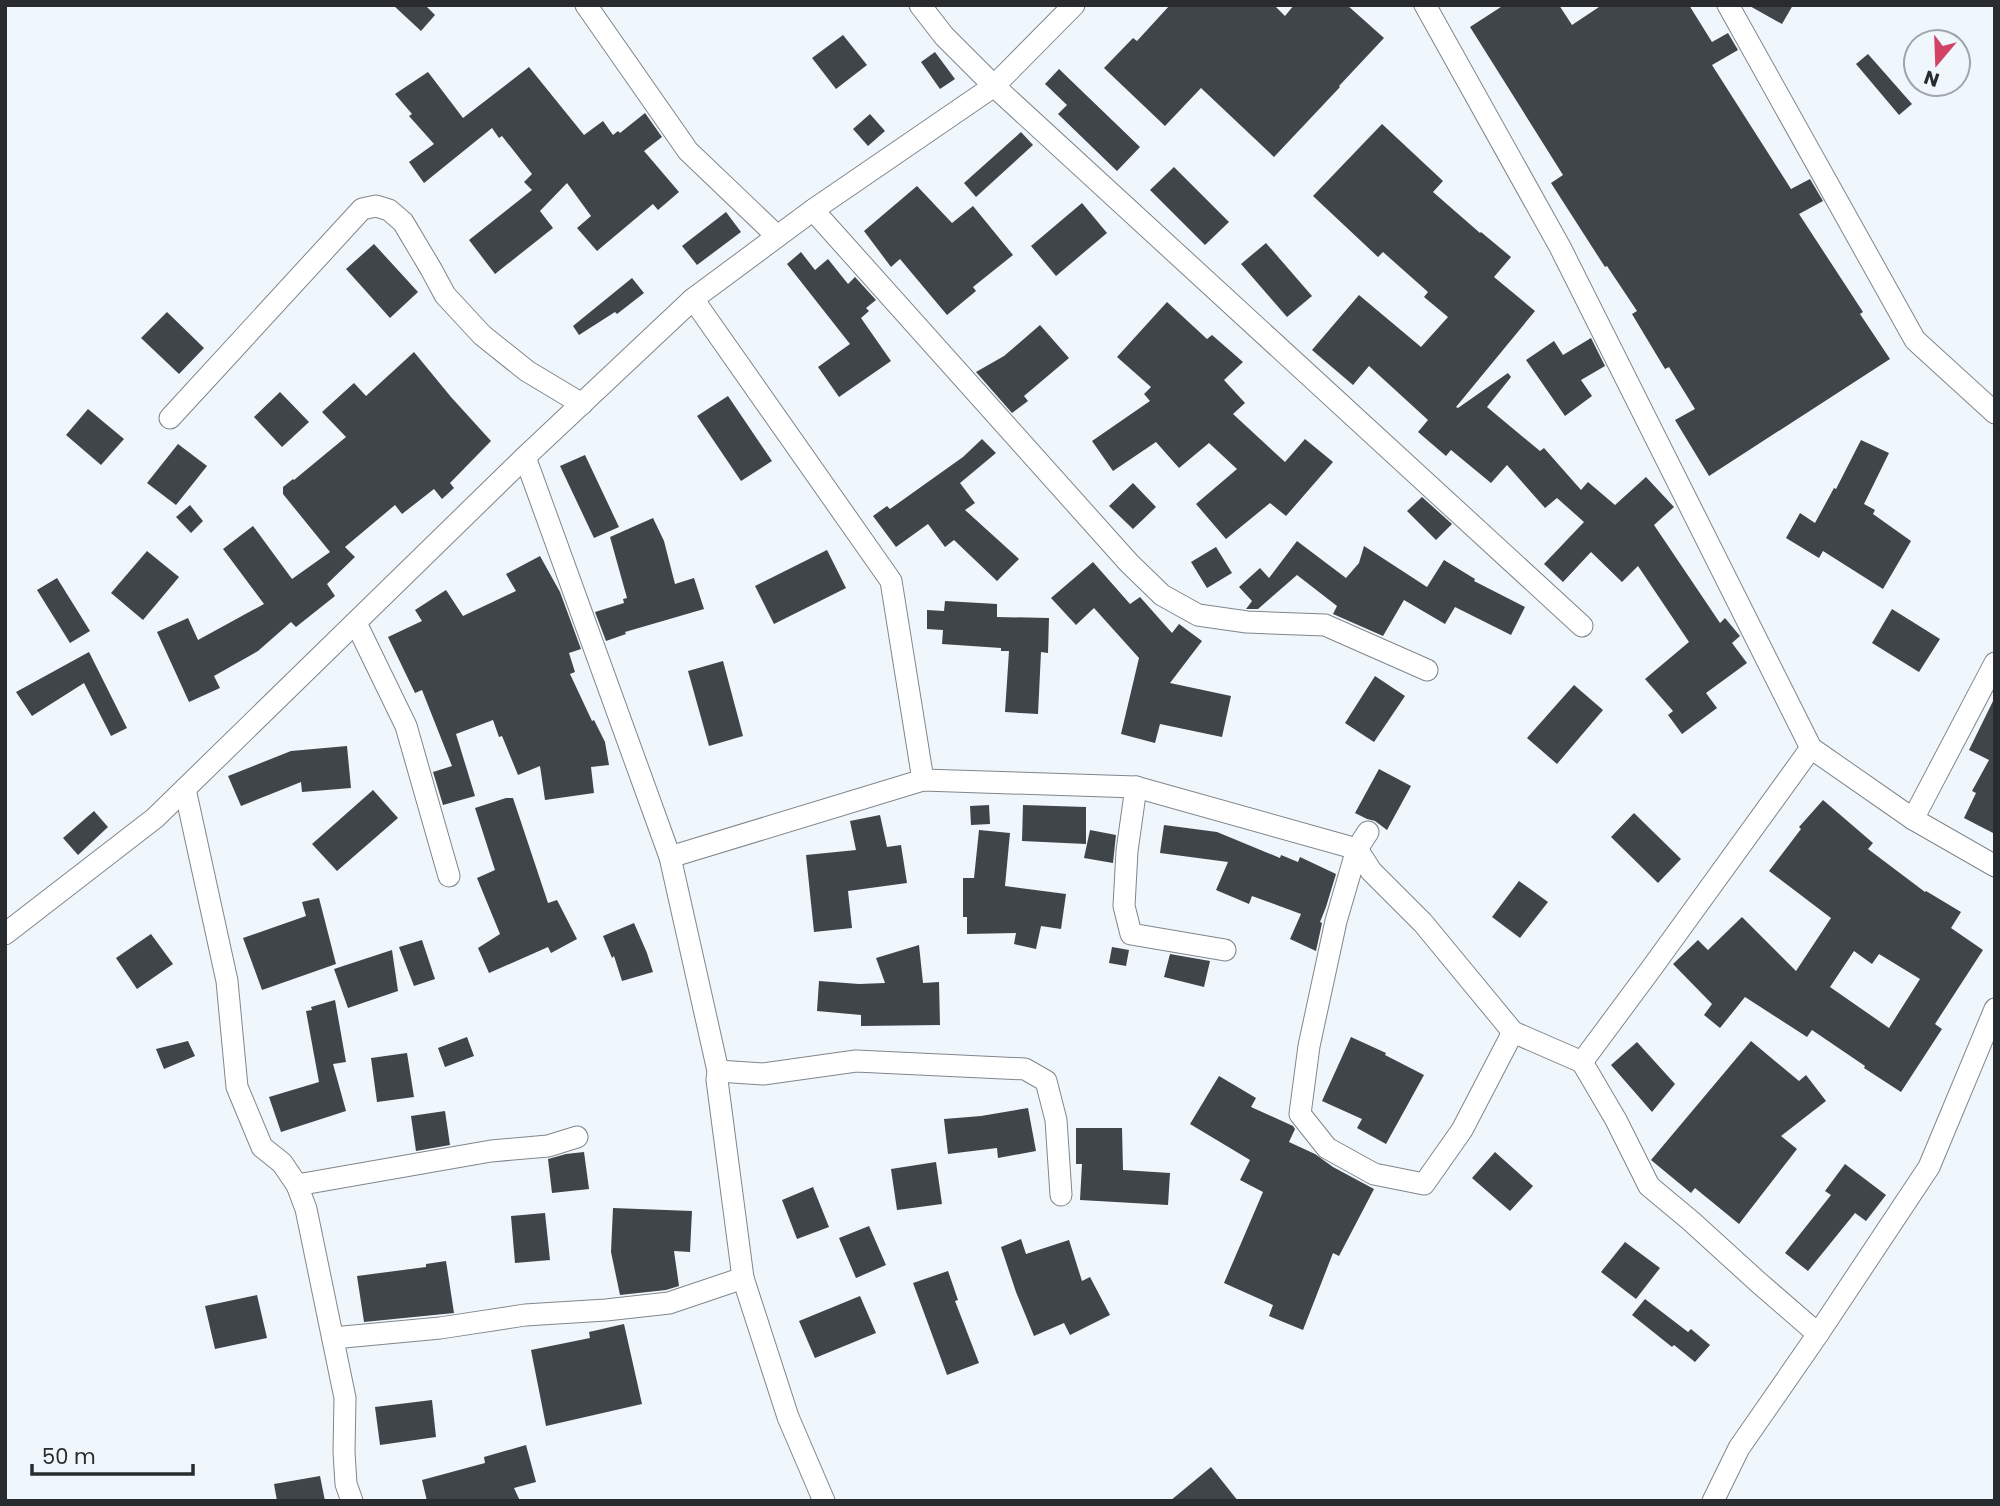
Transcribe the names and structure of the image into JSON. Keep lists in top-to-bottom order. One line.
{"scale_bar":"50 m","north":"bottom"}
